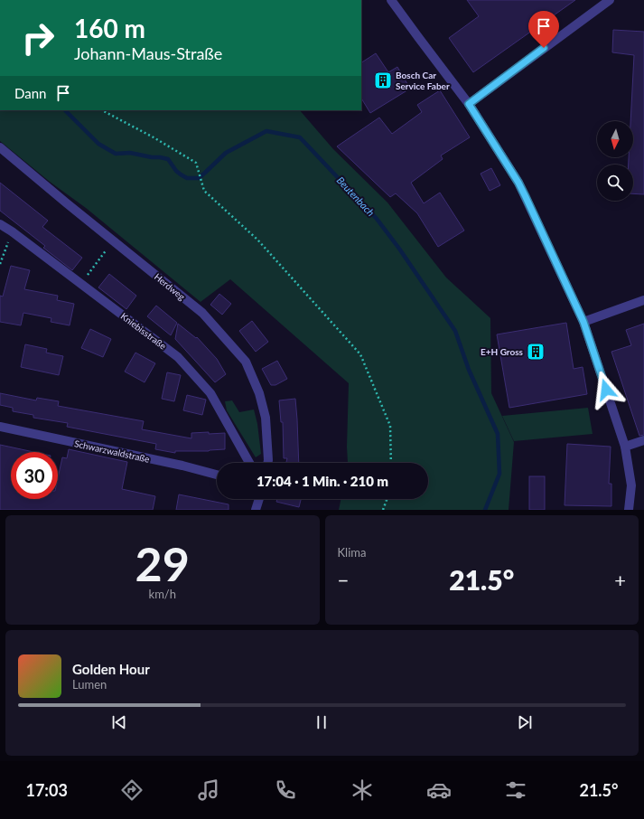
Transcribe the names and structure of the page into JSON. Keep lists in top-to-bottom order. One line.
{"streets":{"street":["Herdweg","Kniebisstraße","Schwarzwaldstraße"]},"water":["Beutenbach"],"places":{"building":["Bosch Car Service Faber","E+H Gross"]},"north":"bottom","page":{"turn":["160 m","Johann-Maus-Straße"],"then":"Dann","limit":"30","trip":"17:04 · 1 Min. · 210 m","tile":[["29","km/h"],"Klima"],"heat":["−","21.5°","+"],"song":["Golden Hour","Lumen"],"tabs":["17:03","21.5°"]}}
